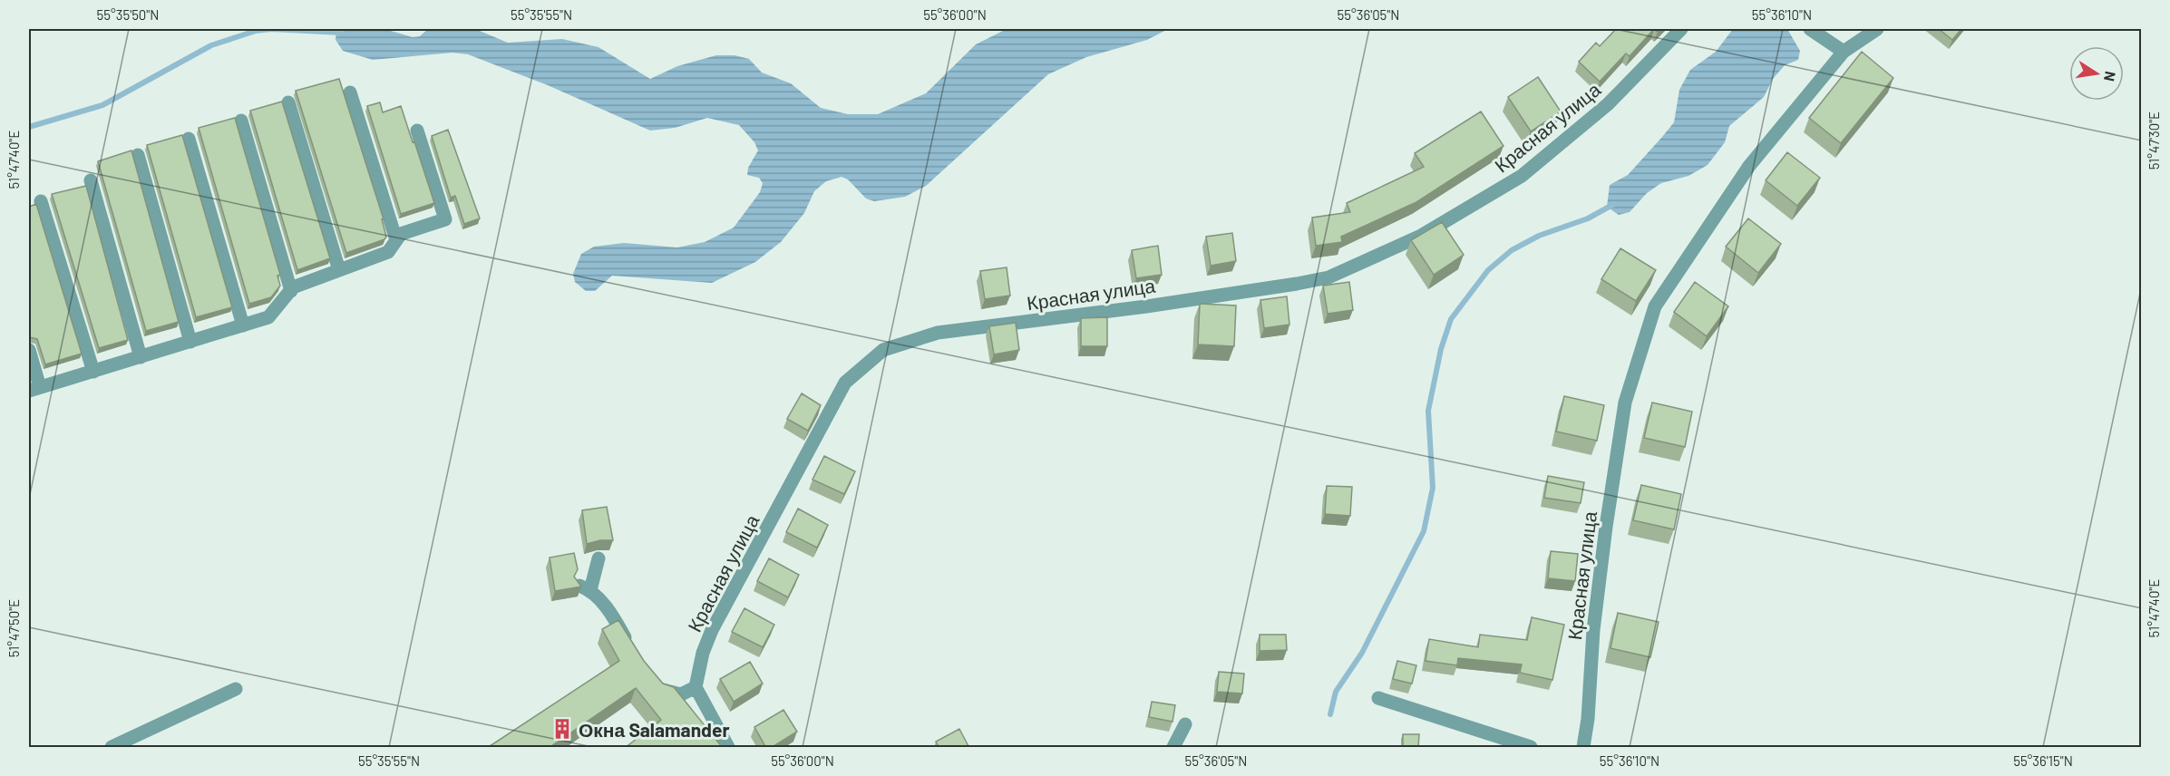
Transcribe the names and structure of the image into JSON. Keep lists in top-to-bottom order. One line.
{"streets":{"street":["Красная улица"]},"places":{"building":["Окна Salamander"]},"north":"right","coordinates":["55°35'50\"N","55°35'55\"N","55°36'00\"N","55°36'05\"N","55°36'10\"N","51°47'30\"E","51°47'40\"E","51°47'50\"E","55°36'15\"N"]}
